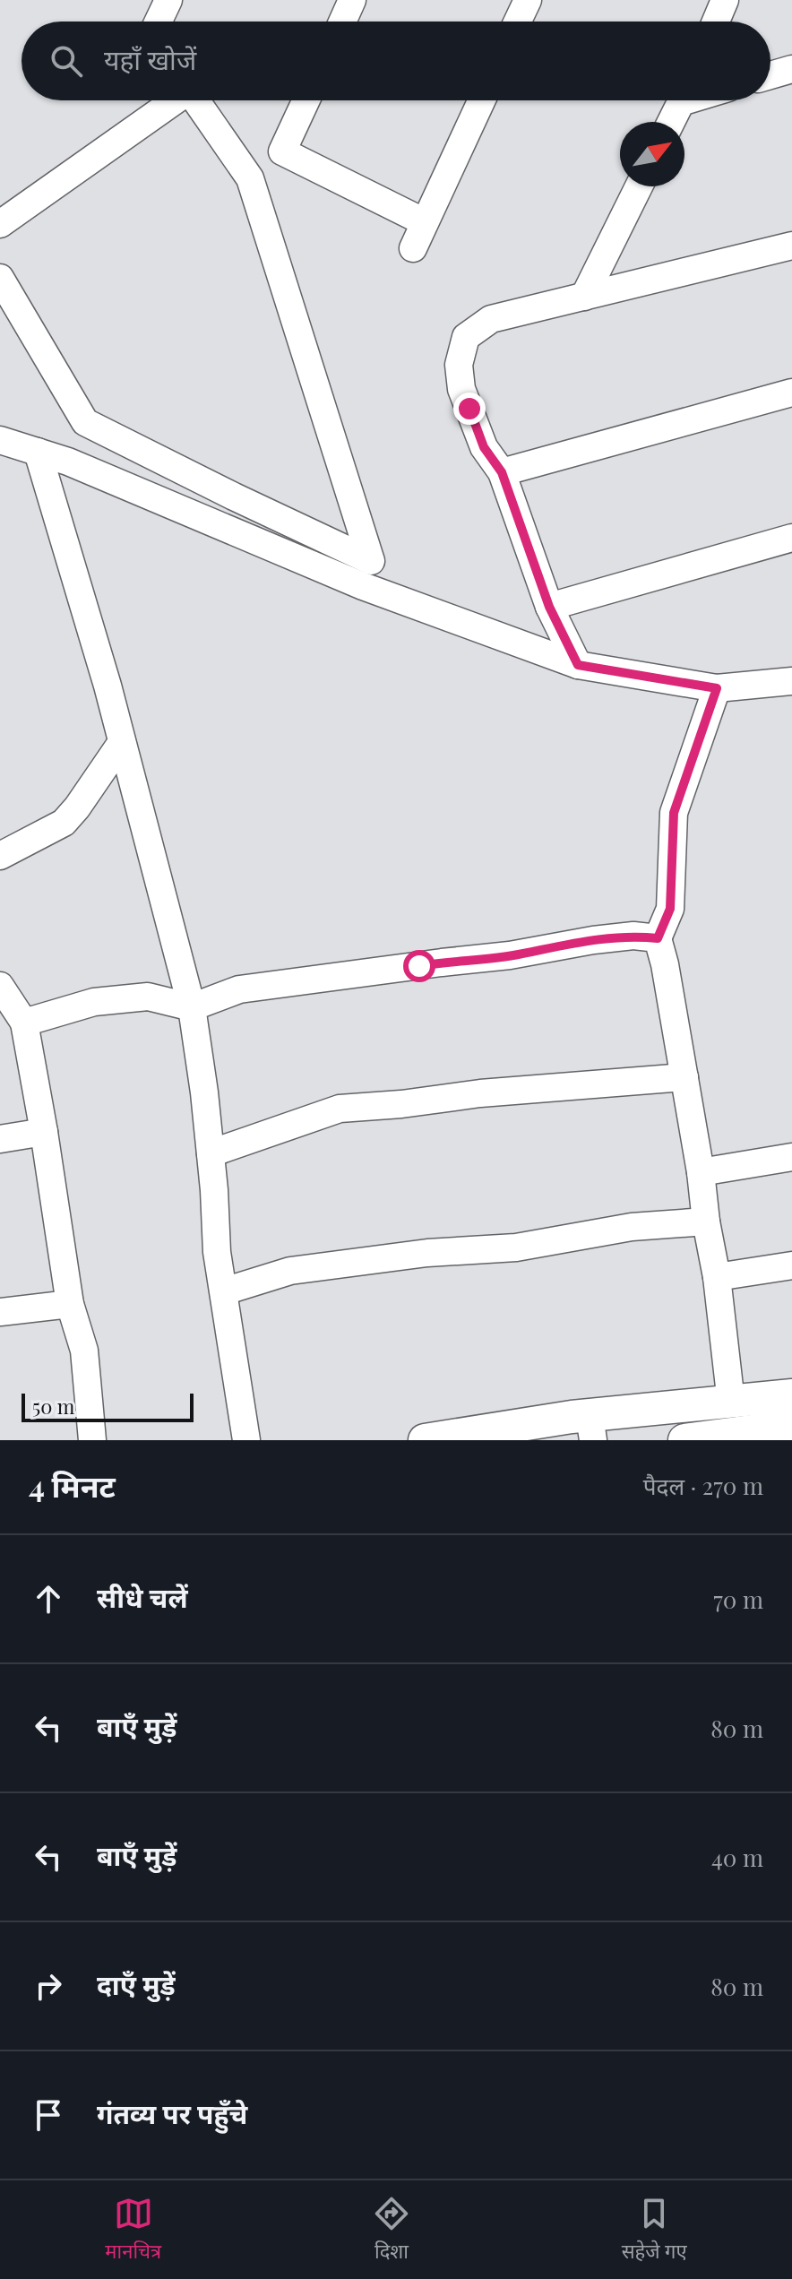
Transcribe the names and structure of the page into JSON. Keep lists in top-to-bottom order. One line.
{"scale_bar":"50 m","north":"top right","page":{"search":"यहाँ खोजें","scale":"50 m","heading":["4 मिनट","पैदल · 270 m"],"list":[["सीधे चलें","70 m"],["बाएँ मुड़ें","80 m"],["बाएँ मुड़ें","40 m"],["दाएँ मुड़ें","80 m"],"गंतव्य पर पहुँचे"],"nav":["मानचित्र","दिशा","सहेजे गए"]}}
